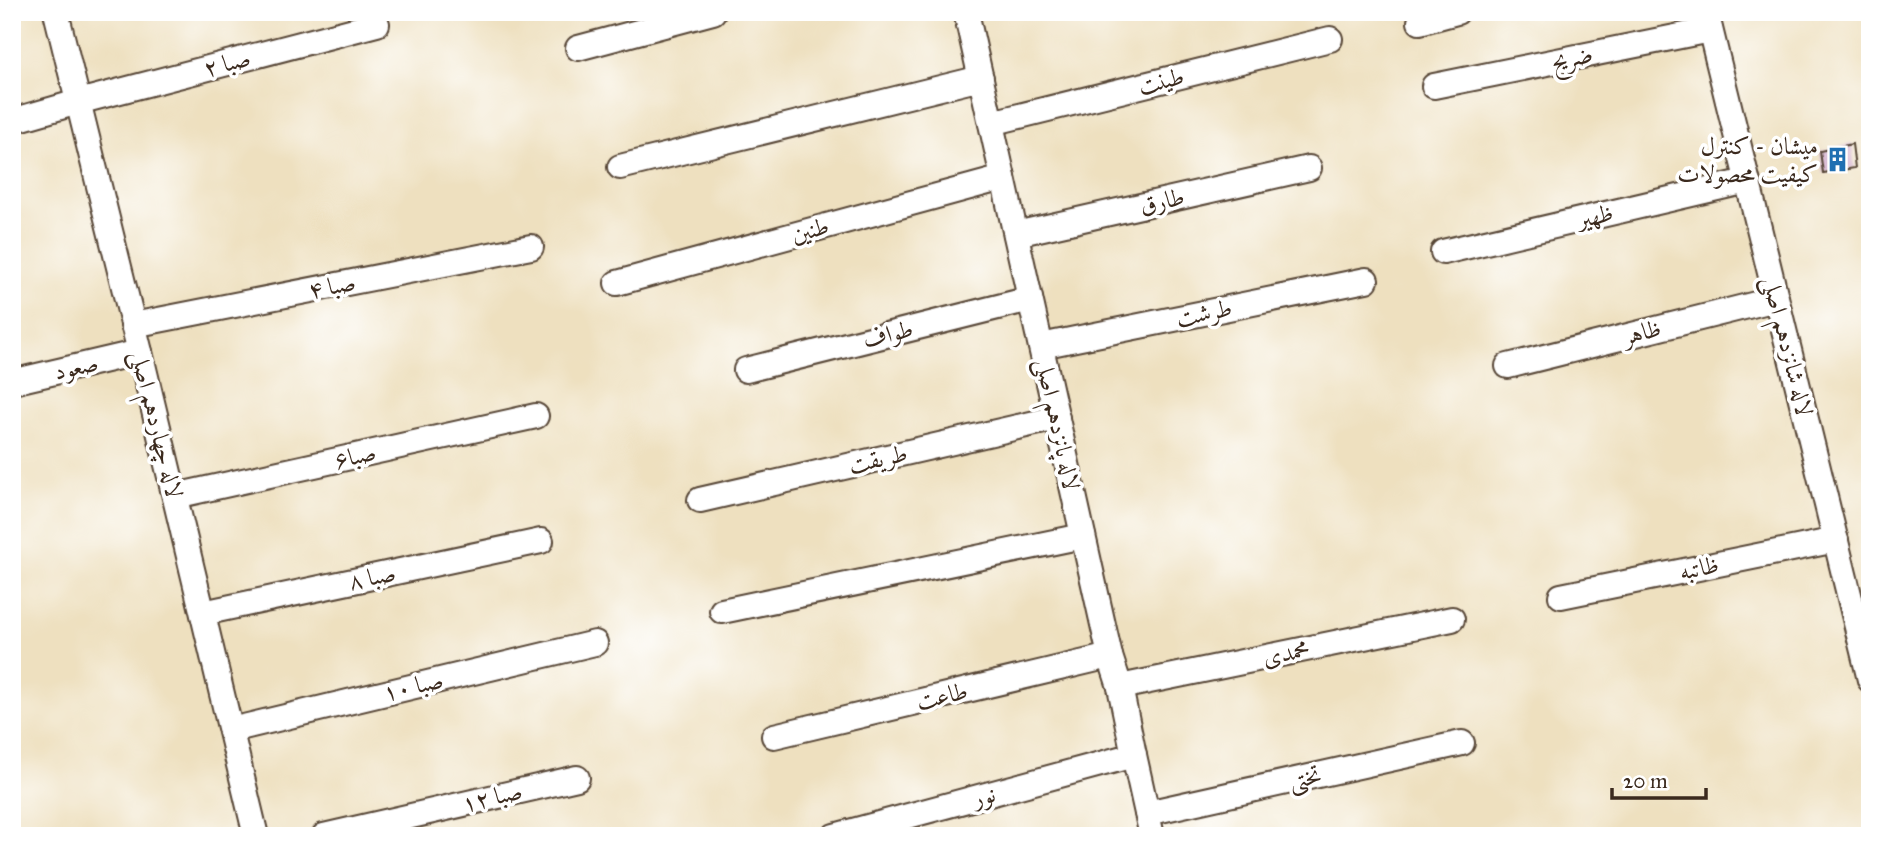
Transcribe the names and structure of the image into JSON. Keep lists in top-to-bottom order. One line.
{"streets":{"street":["ضریح","صبا ۲","طینت","طارق","ظهیر","طنین","صبا ۴","طرشت","ظاهر","طواف","لاله شانزدهم اصلی","صعود","لاله چهاردهم اصلی","لاله پانزدهم اصلی","صبا۶","طریقت","ظاتبه","صبا ۸","محمدی","صبا ۱۰","طاعت","تختی","نور","صبا ۱۲"]},"crossings":[["ضریح","لاله شانزدهم اصلی"],["صبا ۲","لاله چهاردهم اصلی"],["طینت","لاله پانزدهم اصلی"],["طارق","لاله پانزدهم اصلی"],["ظهیر","لاله شانزدهم اصلی"],["طنین","لاله پانزدهم اصلی"],["صبا ۴","لاله چهاردهم اصلی"],["طرشت","لاله پانزدهم اصلی"],["ظاهر","لاله شانزدهم اصلی"],["طواف","لاله پانزدهم اصلی"],["لاله شانزدهم اصلی","ظاتبه"],["صعود","لاله چهاردهم اصلی"],["لاله چهاردهم اصلی","صبا۶"],["لاله چهاردهم اصلی","صبا ۸"],["لاله چهاردهم اصلی","صبا ۱۰"],["لاله پانزدهم اصلی","طریقت"],["لاله پانزدهم اصلی","محمدی"],["لاله پانزدهم اصلی","طاعت"],["لاله پانزدهم اصلی","تختی"],["لاله پانزدهم اصلی","نور"]],"places":{"building":["میشان - کنترل کیفیت محصولات"]},"scale_bar":"20 m"}
